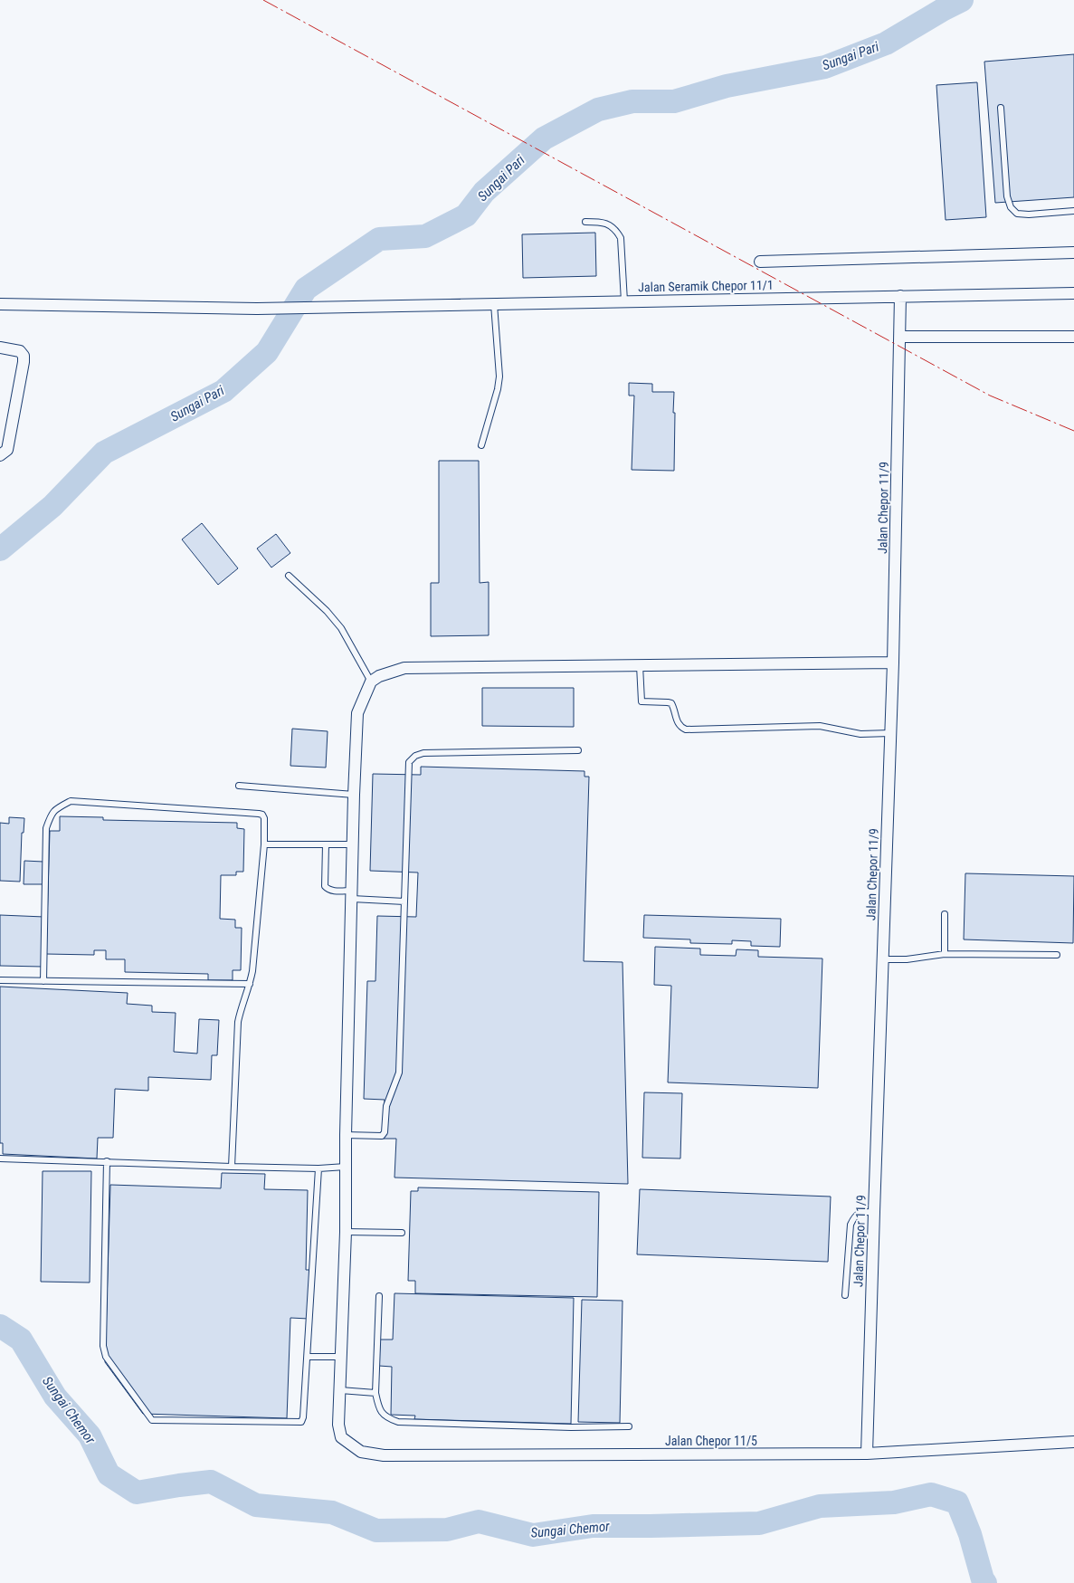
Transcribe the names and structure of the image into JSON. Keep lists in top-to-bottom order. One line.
{"streets":{"street":["Jalan Seramik Chepor 11/1","Jalan Chepor 11/9","Jalan Chepor 11/5"]},"crossings":[["Jalan Seramik Chepor 11/1","Jalan Chepor 11/9"],["Jalan Chepor 11/9","Jalan Chepor 11/5"]],"water":["Sungai Pari","Sungai Chemor"]}
